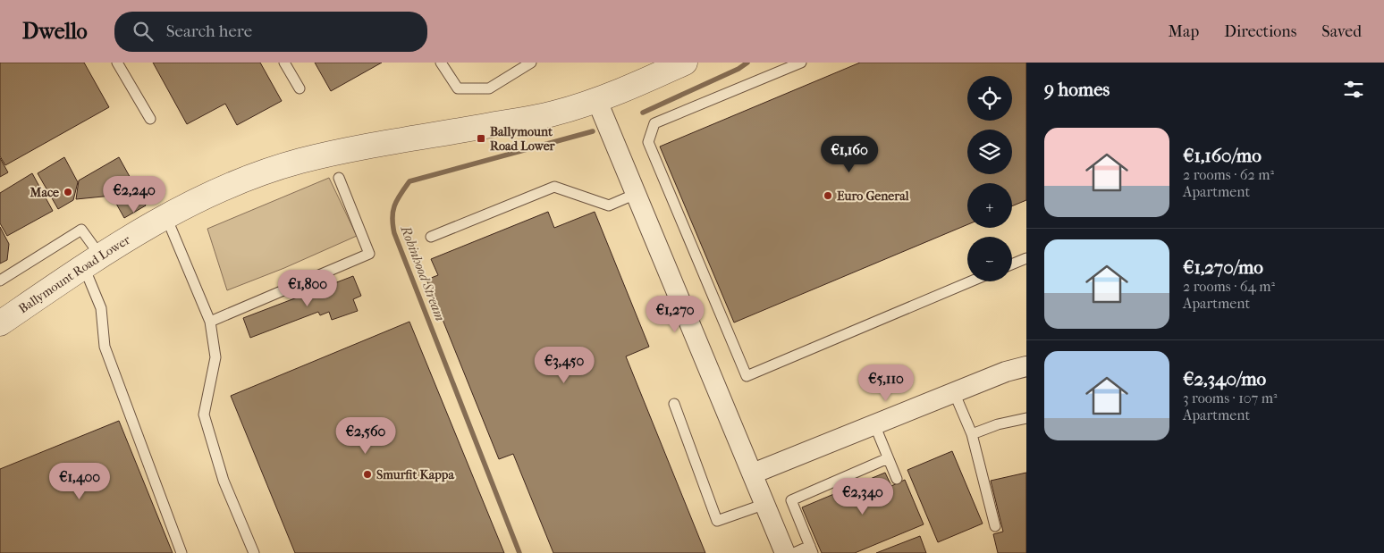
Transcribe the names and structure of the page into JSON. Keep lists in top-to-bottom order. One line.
{"streets":{"street":["Ballymount Road Lower"]},"water":["Robinhood Stream"],"places":{"transit":["Ballymount Road Lower"],"other":["Mace","Euro General","Smurfit Kappa"]},"page":{"header":"Dwello","search":"Search here","nav":["Map","Directions","Saved"],"heading":"9 homes","map_buttons":["+","−"],"list":[{"name":"€1,160/mo","note":"2 rooms · 62 m² · Apartment"},{"name":"€1,270/mo","note":"2 rooms · 64 m² · Apartment"},{"name":"€2,340/mo","note":"3 rooms · 107 m² · Apartment"}],"price":["€1,160","€2,240","€1,800","€1,270","€3,450","€5,110","€2,560","€1,400","€2,340"]}}
